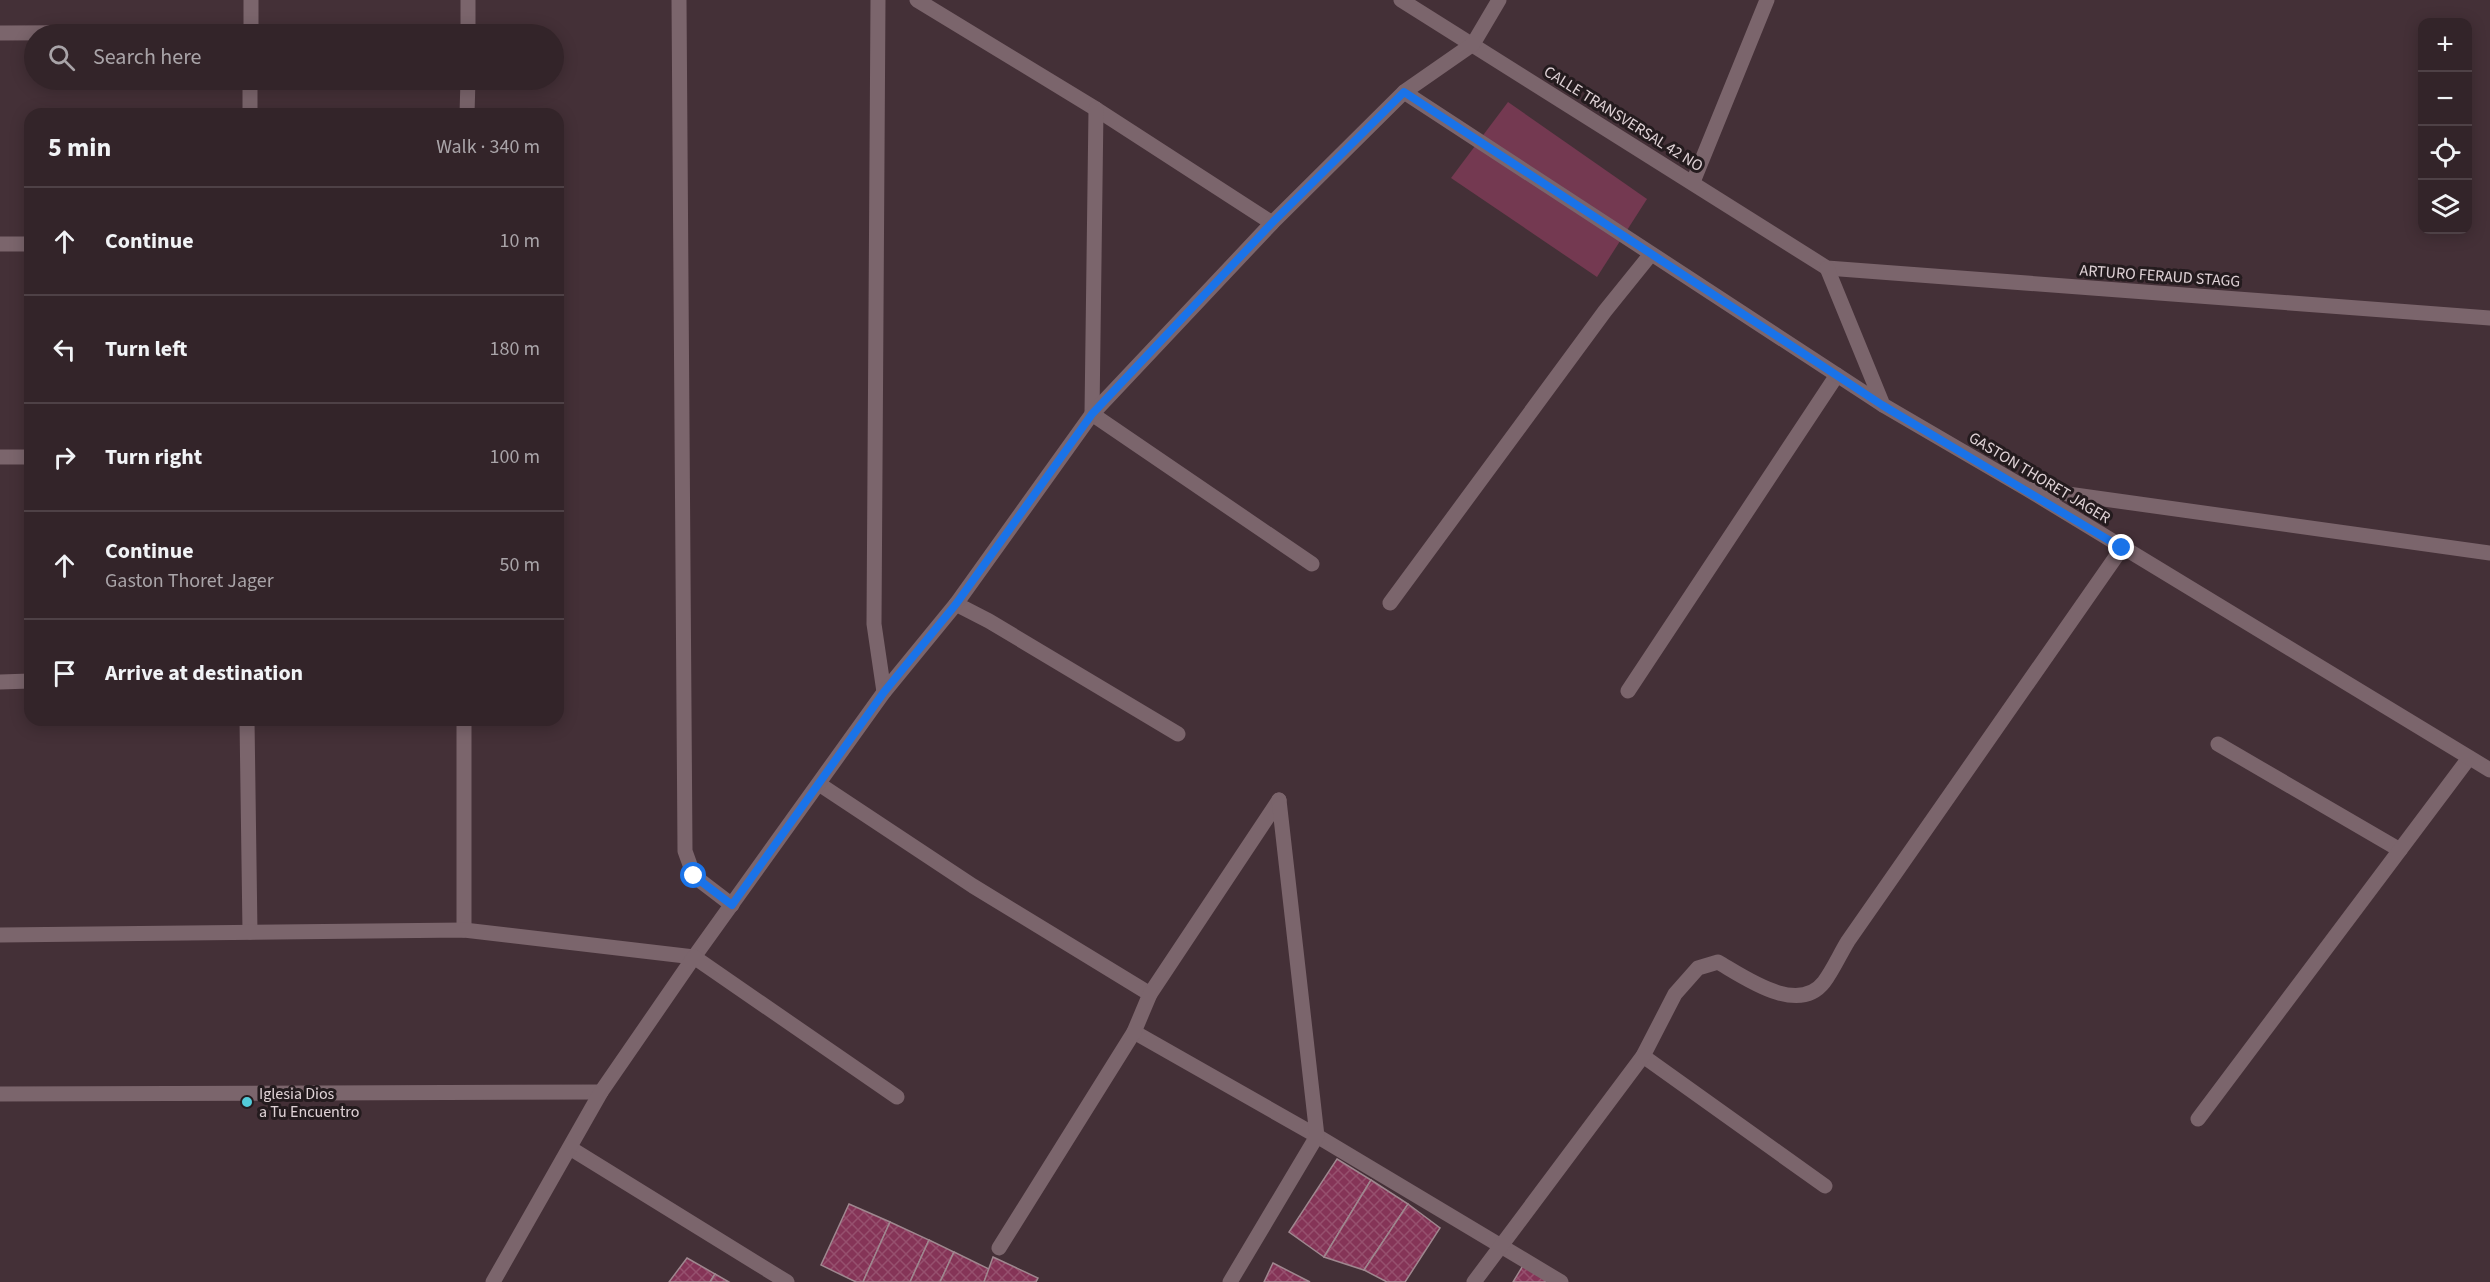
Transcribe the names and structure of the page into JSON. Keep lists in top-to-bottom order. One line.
{"streets":{"street":["CALLE TRANSVERSAL 42 NO","ARTURO FERAUD STAGG","GASTON THORET JAGER"]},"crossings":[["CALLE TRANSVERSAL 42 NO","ARTURO FERAUD STAGG"]],"places":["Iglesia Dios a Tu Encuentro"],"page":{"map_buttons":["+","−"],"search":"Search here","heading":["5 min","Walk · 340 m"],"list":[["Continue","10 m"],["Turn left","180 m"],["Turn right","100 m"],["Continue","Gaston Thoret Jager","50 m"],"Arrive at destination"]}}
